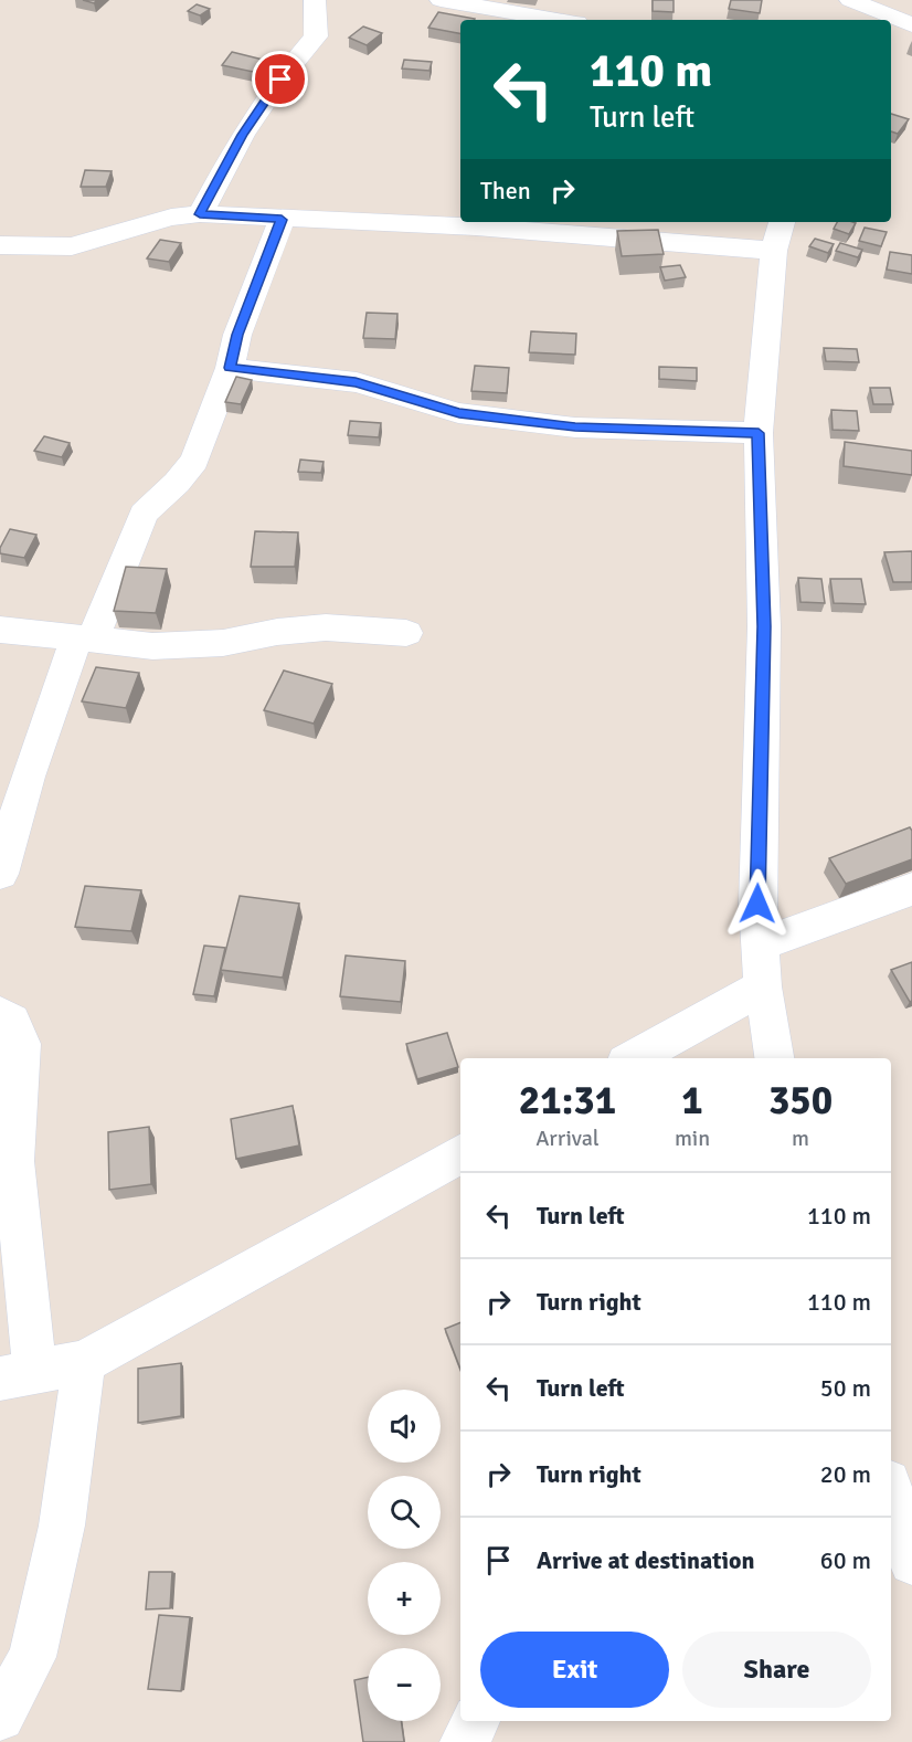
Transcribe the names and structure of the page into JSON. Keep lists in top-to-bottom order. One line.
{"page":{"turn":["110 m","Turn left"],"then":"Then","eta":["21:31","Arrival","1","min","350","m"],"list":[{"name":"Turn left","value":"110 m"},{"name":"Turn right","value":"110 m"},{"name":"Turn left","value":"50 m"},{"name":"Turn right","value":"20 m"},{"name":"Arrive at destination","value":"60 m"}],"map_buttons":["+","−"],"buttons":["Exit","Share"]}}
